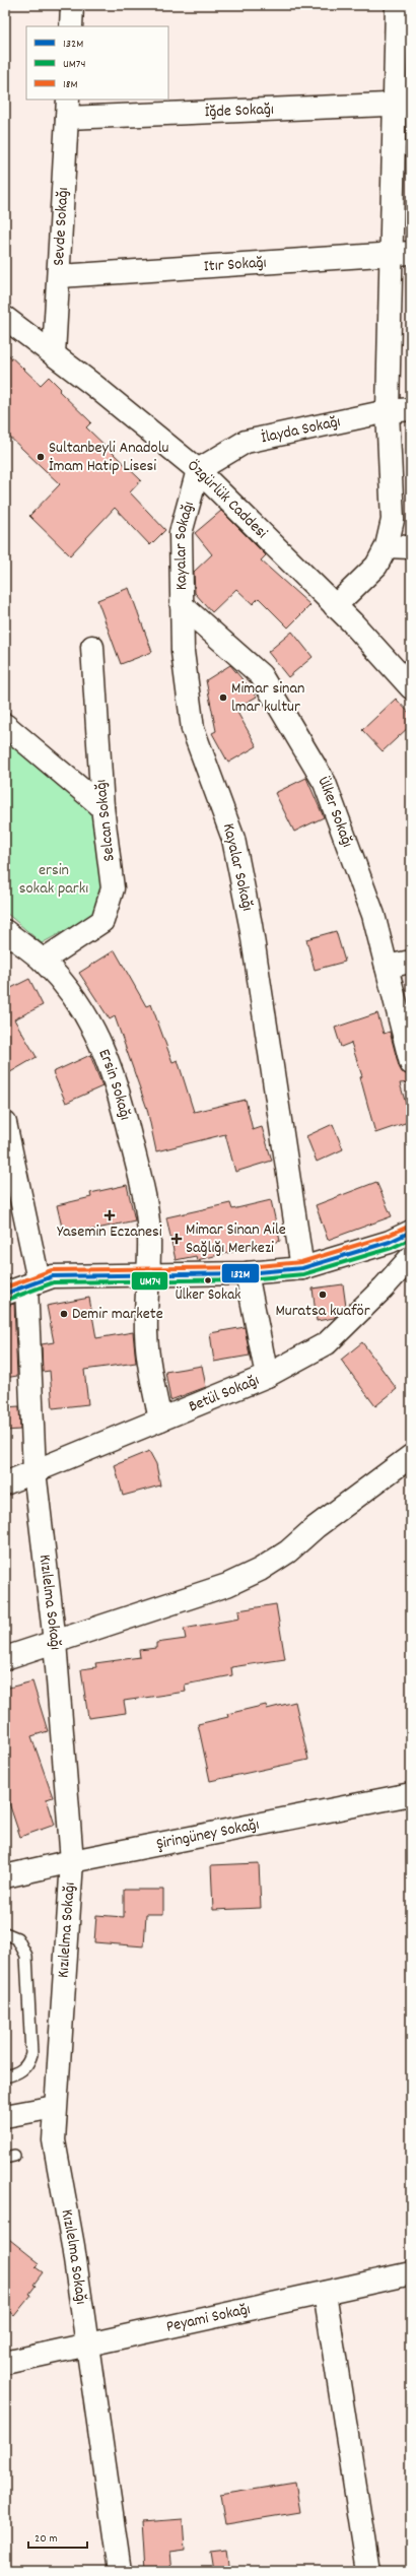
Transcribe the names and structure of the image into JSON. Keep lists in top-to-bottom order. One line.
{"streets":{"street":["İğde Sokağı","Sevde Sokağı","Itır Sokağı","İlayda Sokağı","Özgürlük Caddesi","Kayalar Sokağı","Ülker Sokağı","Selcan Sokağı","Ersin Sokağı","Betül Sokağı","Kızılelma Sokağı","Şiringüney Sokağı","Peyami Sokağı"]},"crossings":[["İğde Sokağı","Sevde Sokağı"],["Sevde Sokağı","Itır Sokağı"],["Sevde Sokağı","Özgürlük Caddesi"],["İlayda Sokağı","Özgürlük Caddesi"],["İlayda Sokağı","Kayalar Sokağı"],["Özgürlük Caddesi","Kayalar Sokağı"],["Kayalar Sokağı","Ülker Sokağı"],["Selcan Sokağı","Ersin Sokağı"],["Ersin Sokağı","Betül Sokağı"],["Betül Sokağı","Kızılelma Sokağı"],["Kızılelma Sokağı","Şiringüney Sokağı"],["Kızılelma Sokağı","Peyami Sokağı"]],"parks":["ersin sokak parkı"],"places":{"other":["Sultanbeyli Anadolu İmam Hatip Lisesi","Mimar sinan lmar kultur","Ülker Sokak","Muratsa kuaför","Demir markete"],"health":["Yasemin Eczanesi","Mimar Sinan Aile Sağlığı Merkezi"]},"lines":["transit line 18M","transit line 132M","transit line UM74"],"legend":["132M","UM74","18M"],"scale_bar":"20 m"}
